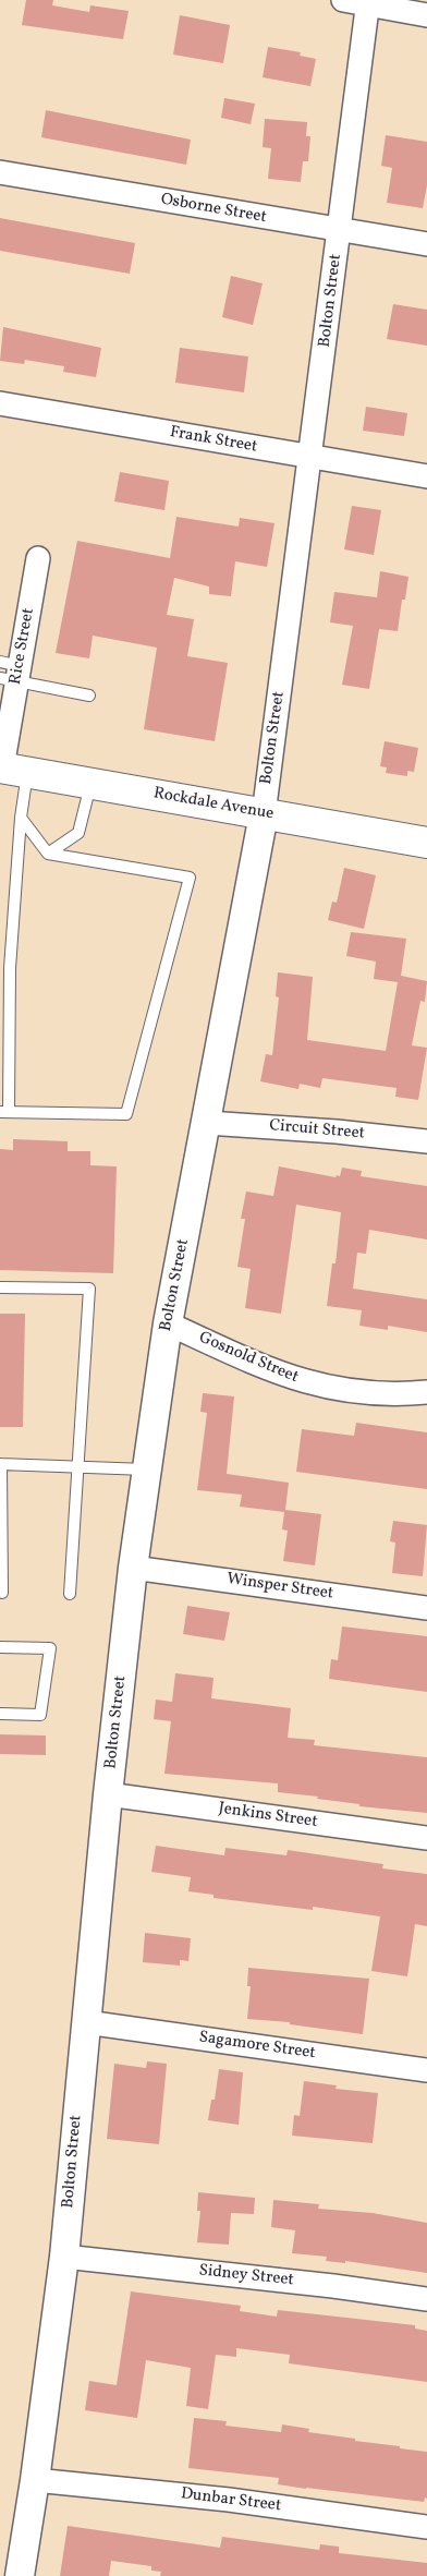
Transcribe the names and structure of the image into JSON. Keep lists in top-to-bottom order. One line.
{"streets":{"main road":["Rockdale Avenue"],"street":["Osborne Street","Bolton Street","Frank Street","Rice Street","Circuit Street","Gosnold Street","Winsper Street","Jenkins Street","Sagamore Street","Sidney Street","Dunbar Street"]},"crossings":[["Osborne Street","Bolton Street"],["Bolton Street","Frank Street"],["Bolton Street","Rockdale Avenue"],["Bolton Street","Circuit Street"],["Bolton Street","Gosnold Street"],["Bolton Street","Winsper Street"],["Bolton Street","Jenkins Street"],["Bolton Street","Sagamore Street"],["Bolton Street","Sidney Street"],["Bolton Street","Dunbar Street"],["Rice Street","Rockdale Avenue"]]}
